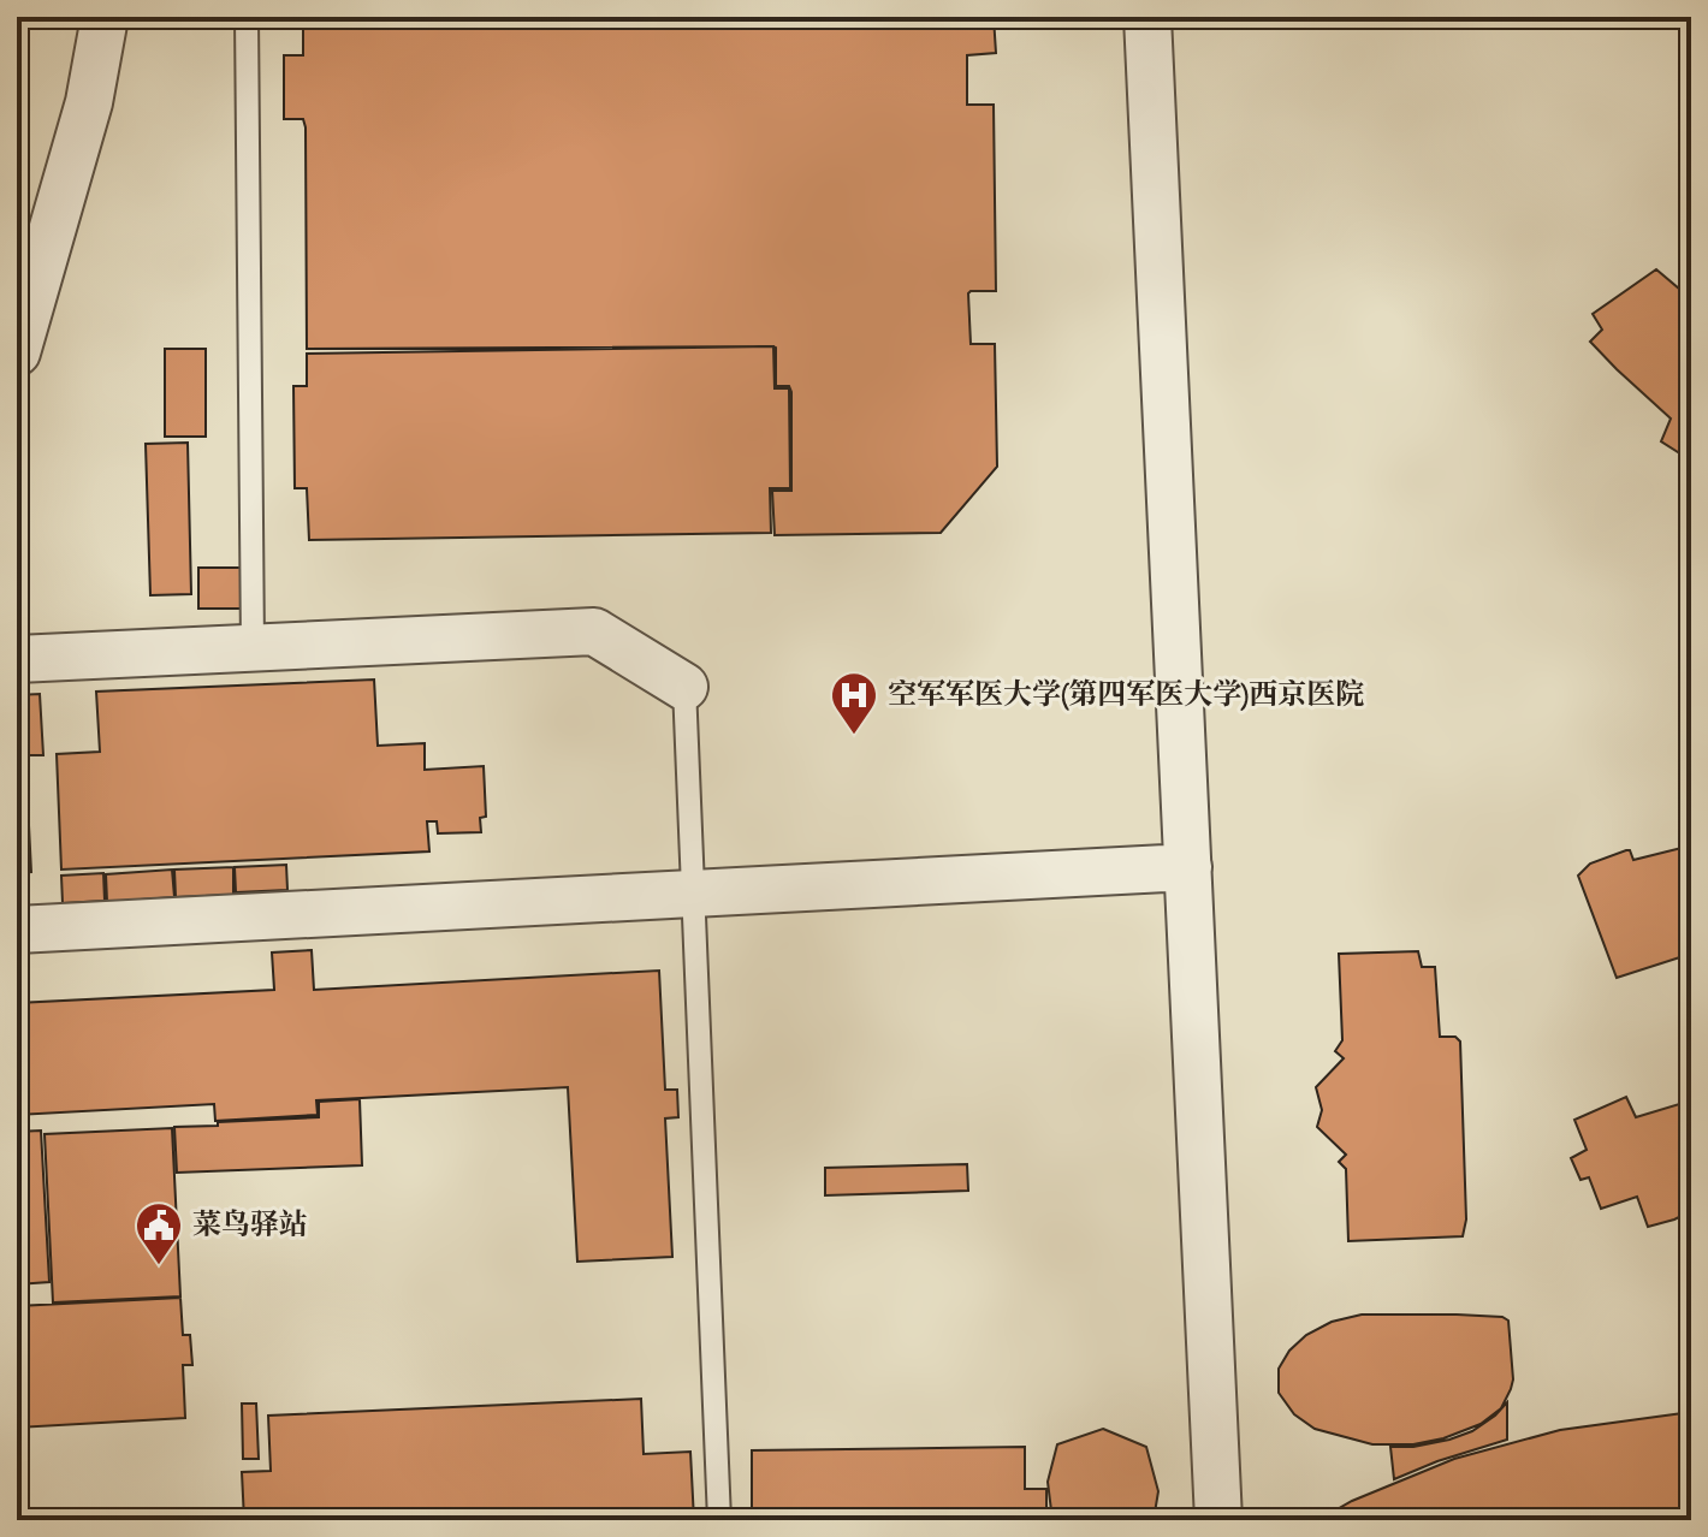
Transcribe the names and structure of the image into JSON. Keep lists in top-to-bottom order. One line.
{"places":{"hospital":["空军军医大学(第四军医大学)西京医院"],"public building":["菜鸟驿站"]}}
